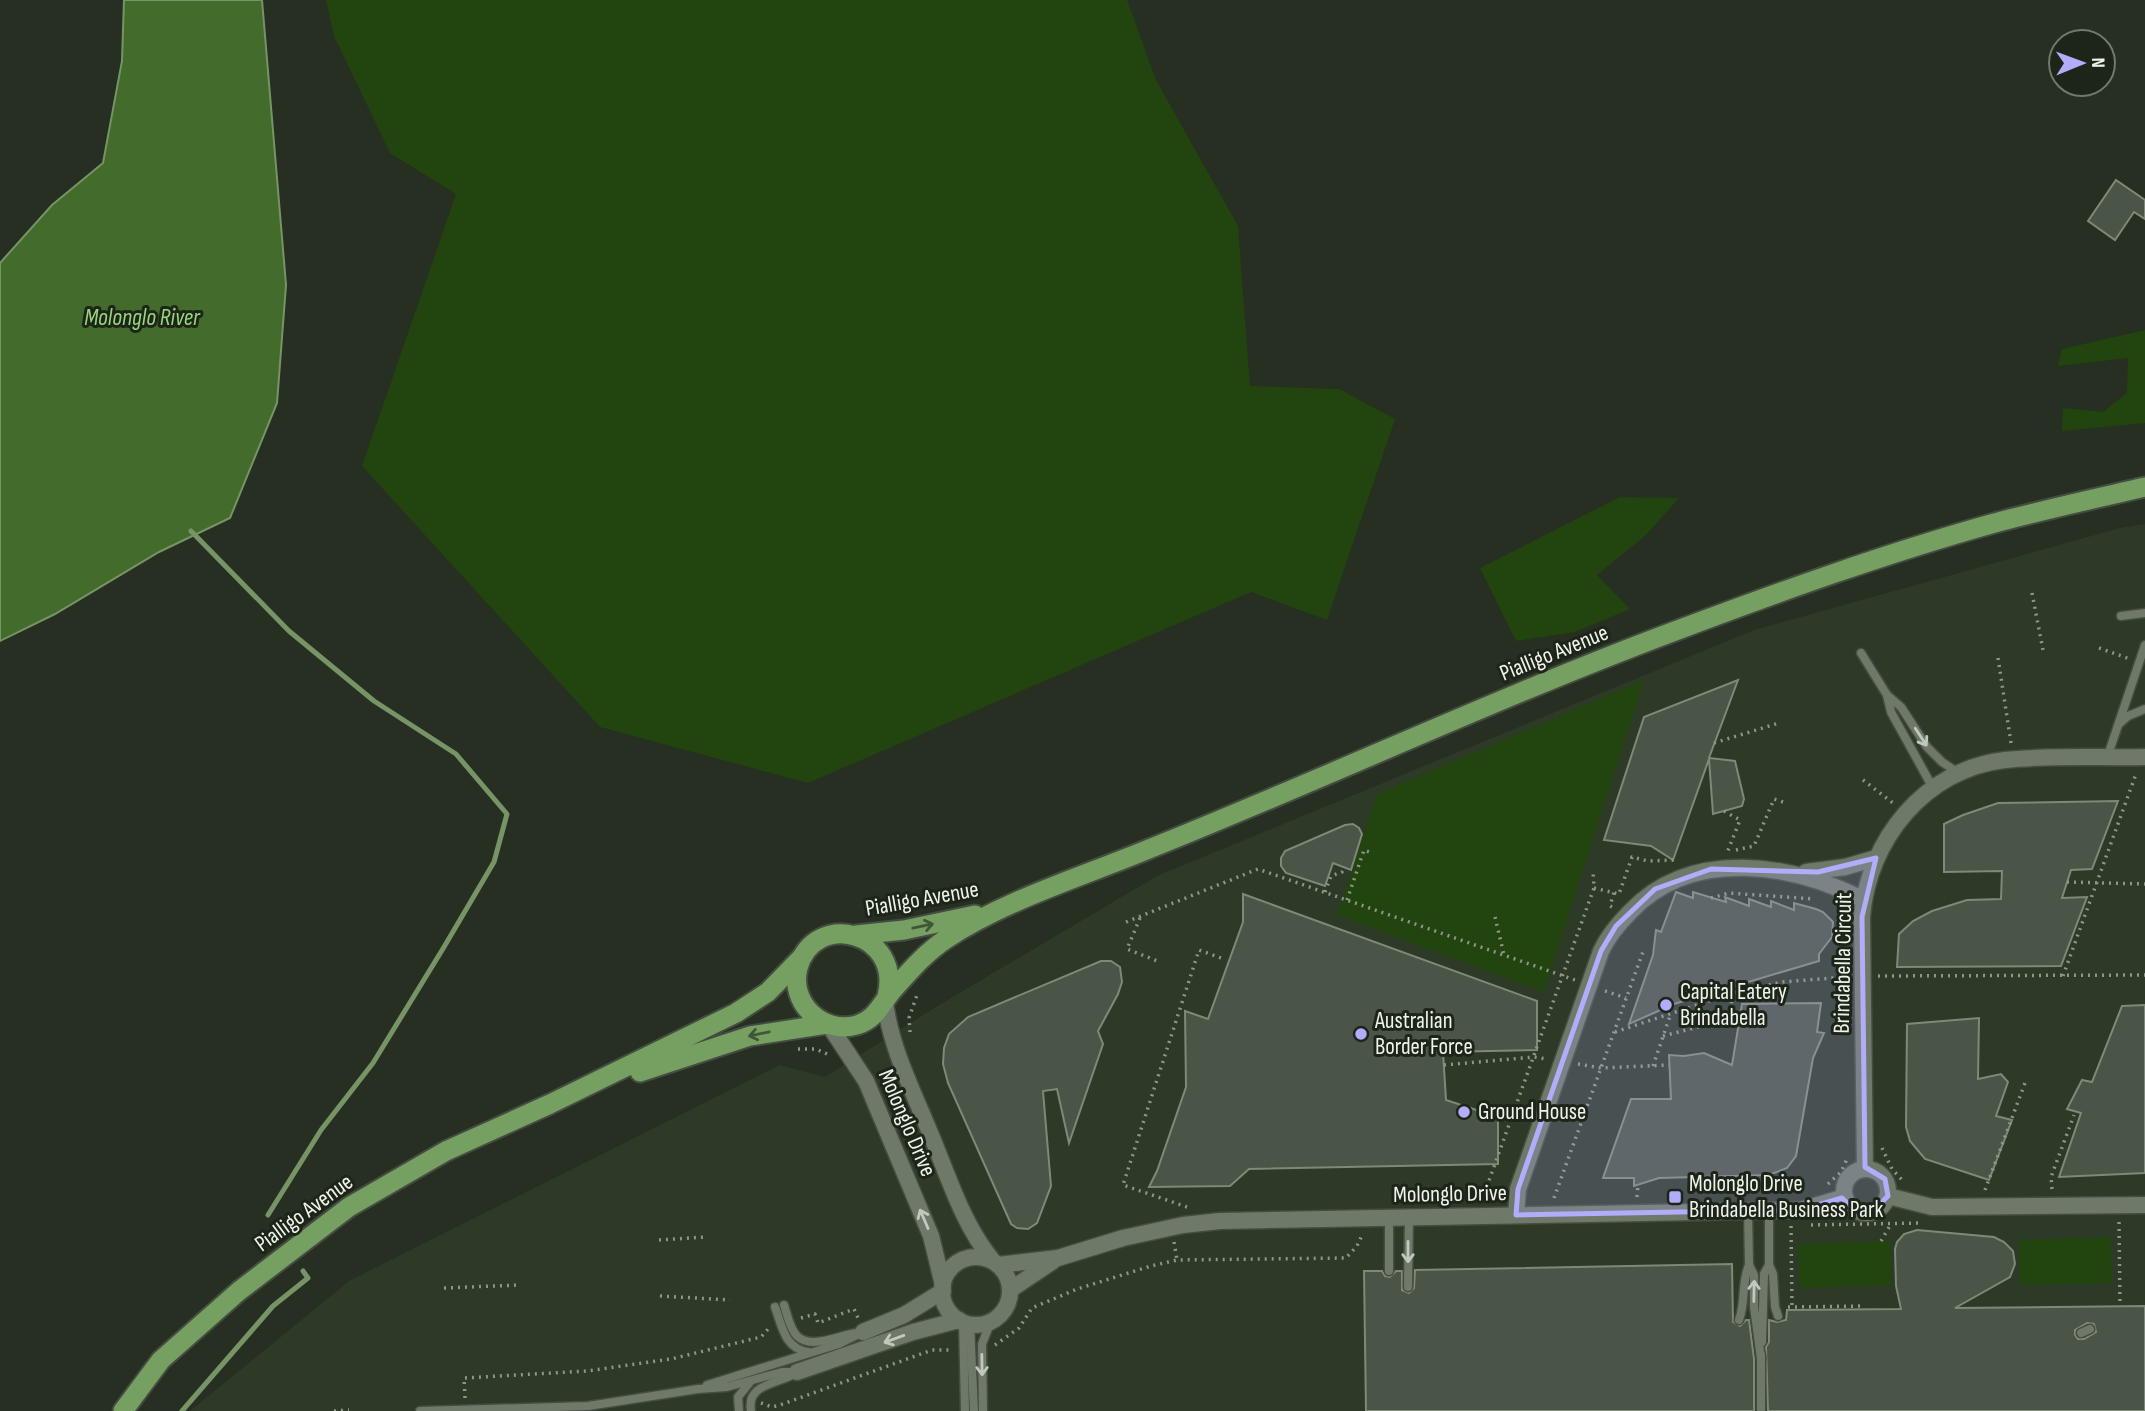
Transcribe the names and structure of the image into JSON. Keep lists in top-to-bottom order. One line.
{"streets":{"main road":["Pialligo Avenue"],"street":["Brindabella Circuit","Molonglo Drive"]},"crossings":[["Pialligo Avenue","Molonglo Drive"],["Brindabella Circuit","Molonglo Drive"]],"water":["Molonglo River"],"places":{"other":["Capital Eatery Brindabella","Australian Border Force","Ground House"],"transit":["Molonglo Drive Brindabella Business Park"]},"north":"right"}
